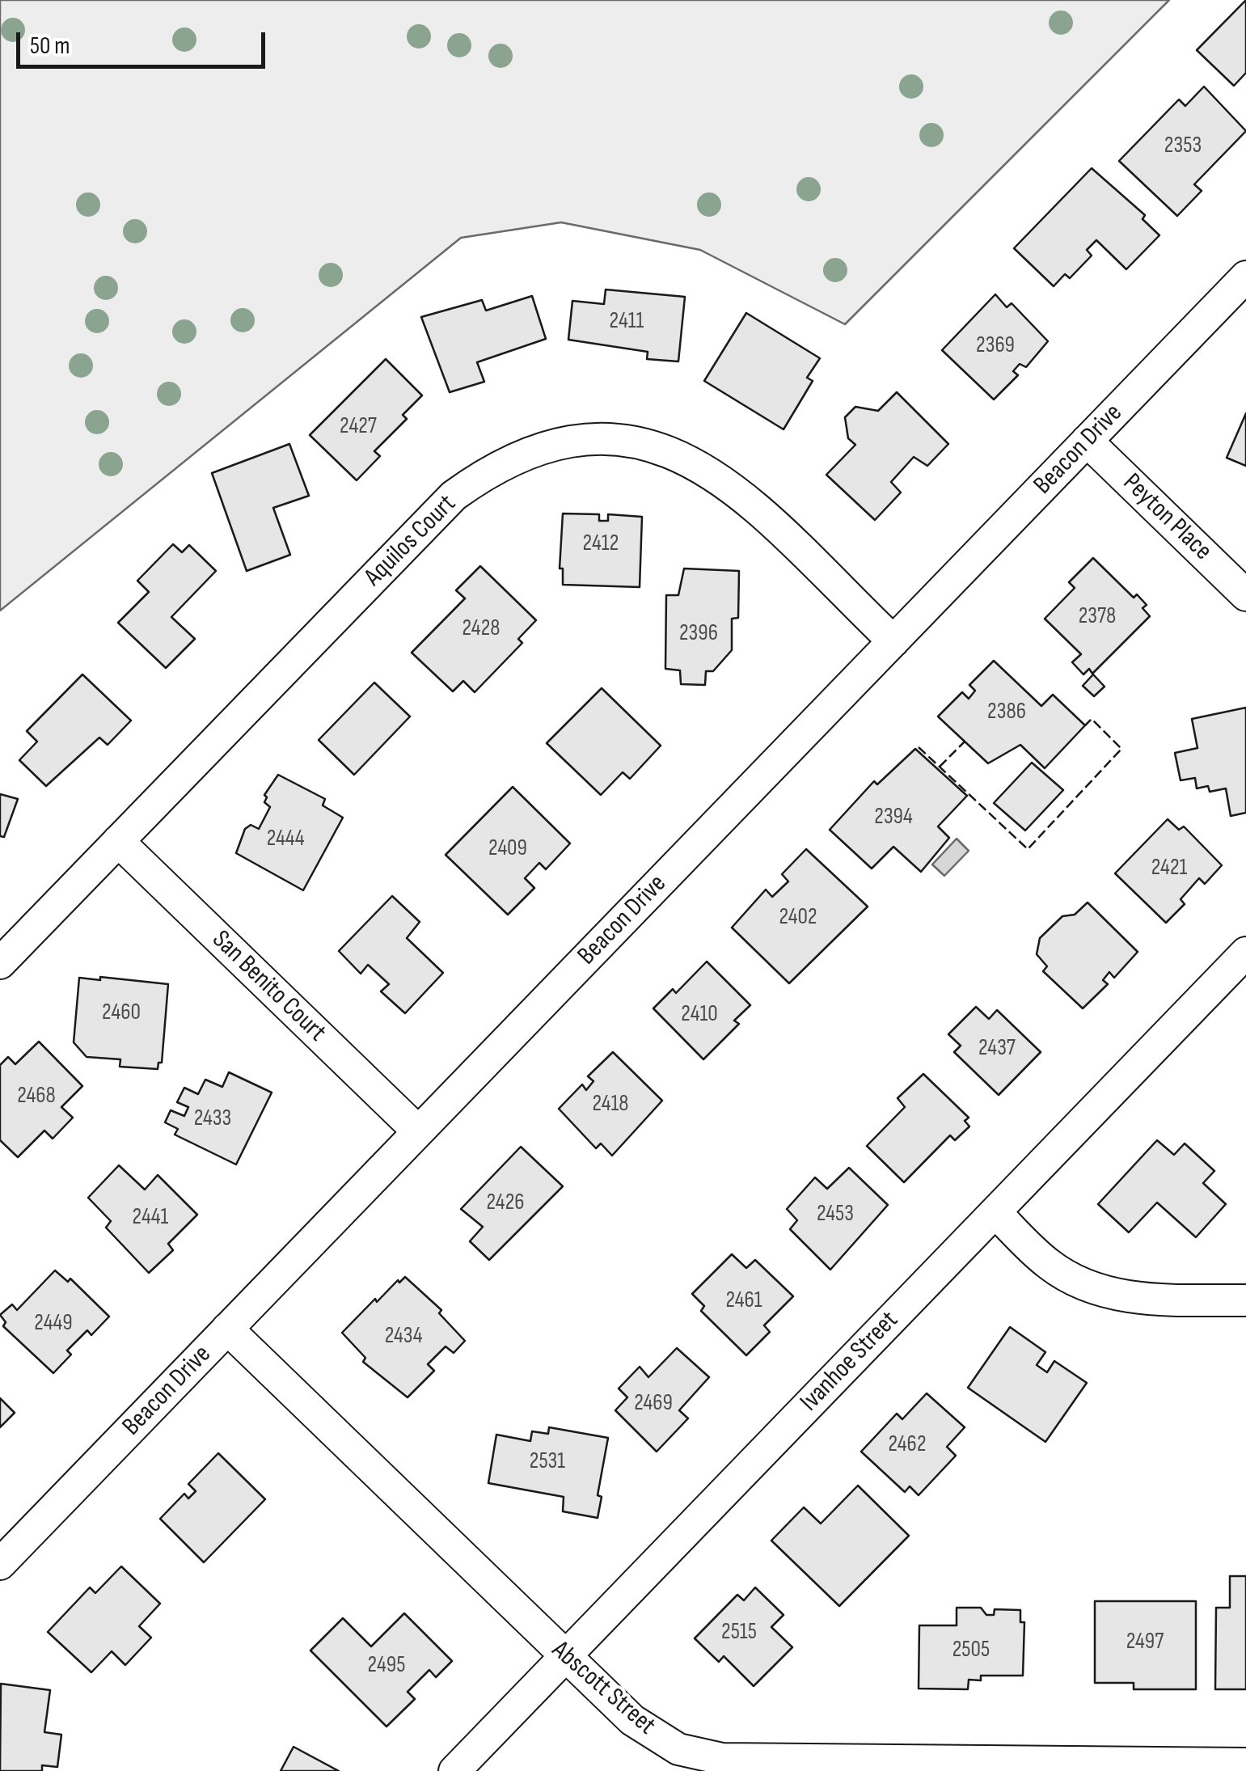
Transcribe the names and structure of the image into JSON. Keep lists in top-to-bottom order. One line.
{"streets":{"street":["Beacon Drive","Peyton Place","Aquilos Court","San Benito Court","Ivanhoe Street","Abscott Street"]},"crossings":[["Beacon Drive","Peyton Place"],["Beacon Drive","Aquilos Court"],["Beacon Drive","San Benito Court"],["Beacon Drive","Abscott Street"],["Aquilos Court","San Benito Court"],["Ivanhoe Street","Abscott Street"]],"house_numbers":["2353","2411","2369","2427","2412","2378","2428","2396","2386","2394","2444","2409","2421","2402","2460","2410","2437","2468","2418","2433","2426","2453","2441","2461","2449","2434","2469","2462","2531","2515","2497","2505","2495"],"scale_bar":"50 m"}
